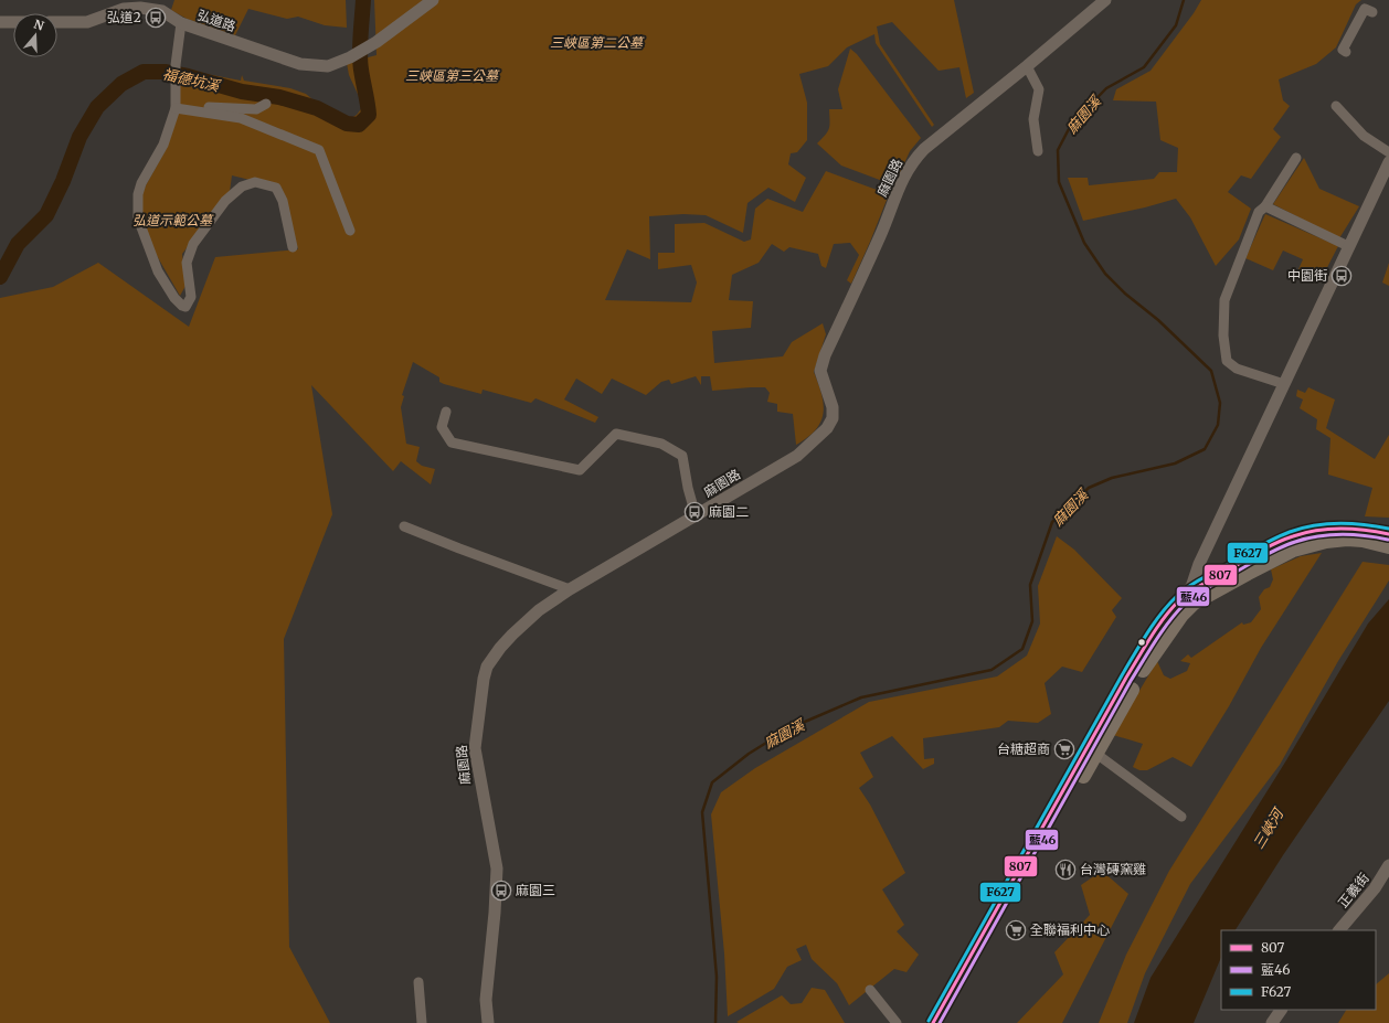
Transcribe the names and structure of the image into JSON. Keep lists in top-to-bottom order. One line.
{"streets":{"street":["弘道路","麻園路","正義街"]},"water":["福德坑溪","麻園溪","三峽河"],"parks":["三峽區第二公墓","三峽區第三公墓","弘道示範公墓"],"places":{"bus stop":["弘道2","中園街","麻園二","麻園三"],"supermarket":["台糖超商","全聯福利中心"],"restaurant":["台灣磚窯雞"]},"lines":["transit line F627","transit line 807","transit line 藍46"],"legend":["807","藍46","F627"],"north":"top"}
